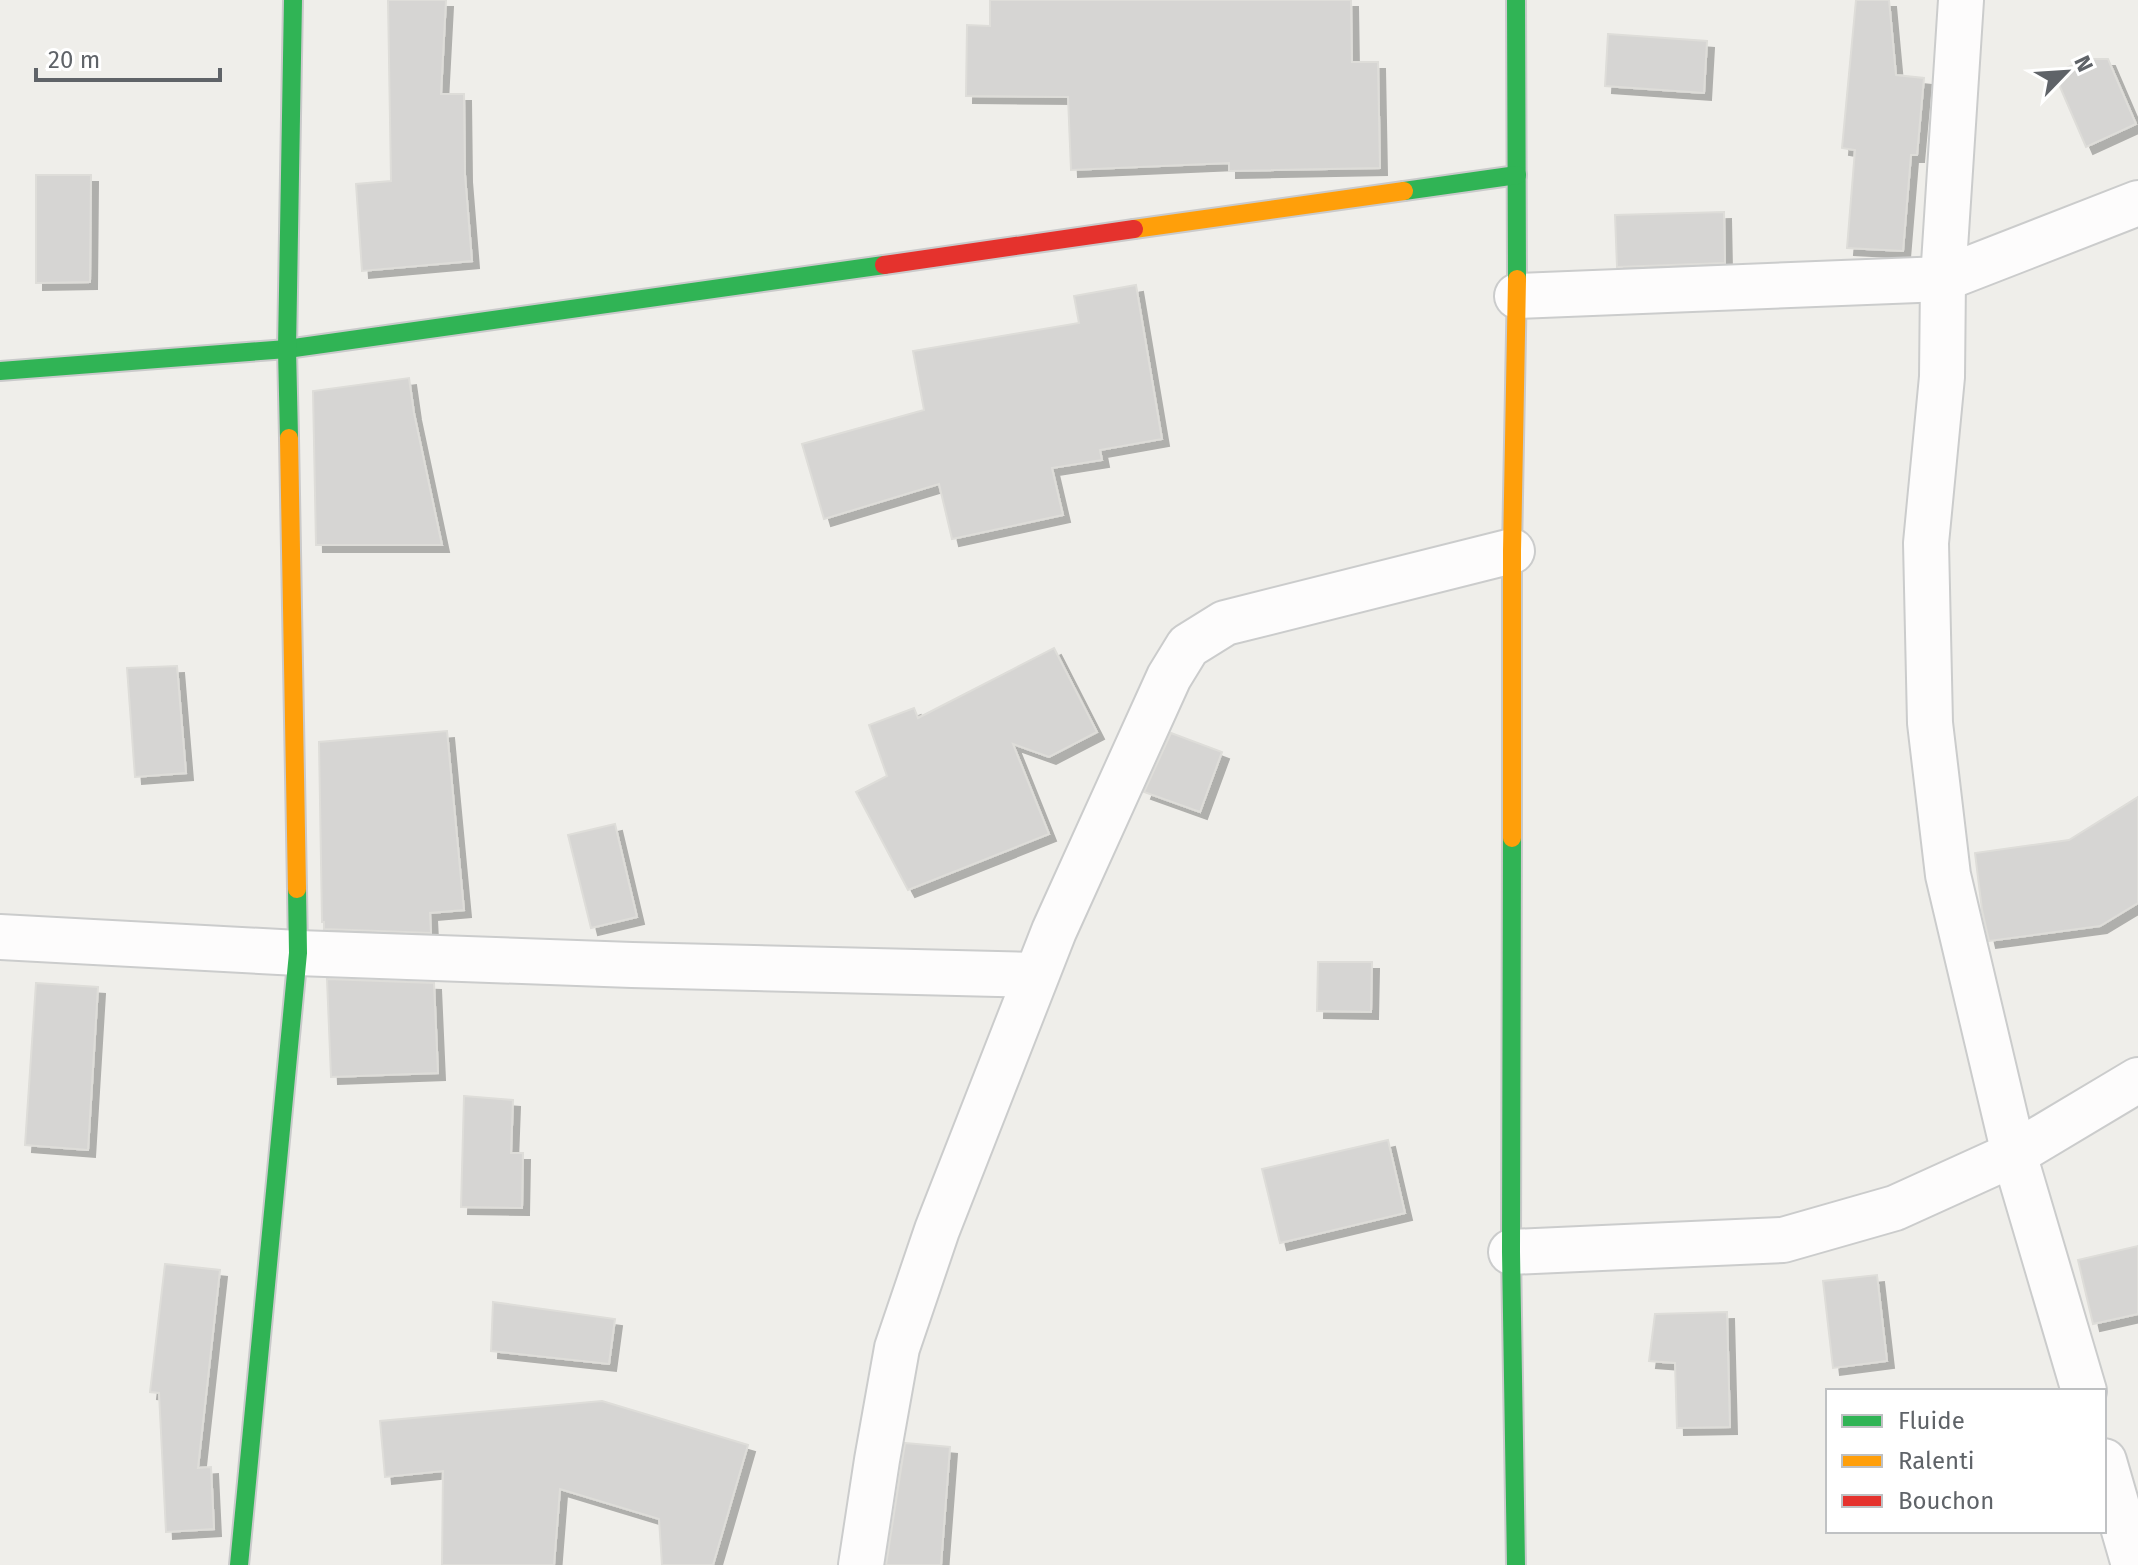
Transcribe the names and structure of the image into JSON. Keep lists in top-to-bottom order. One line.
{"legend":["Fluide","Ralenti","Bouchon"],"scale_bar":"20 m","north":"top right"}
